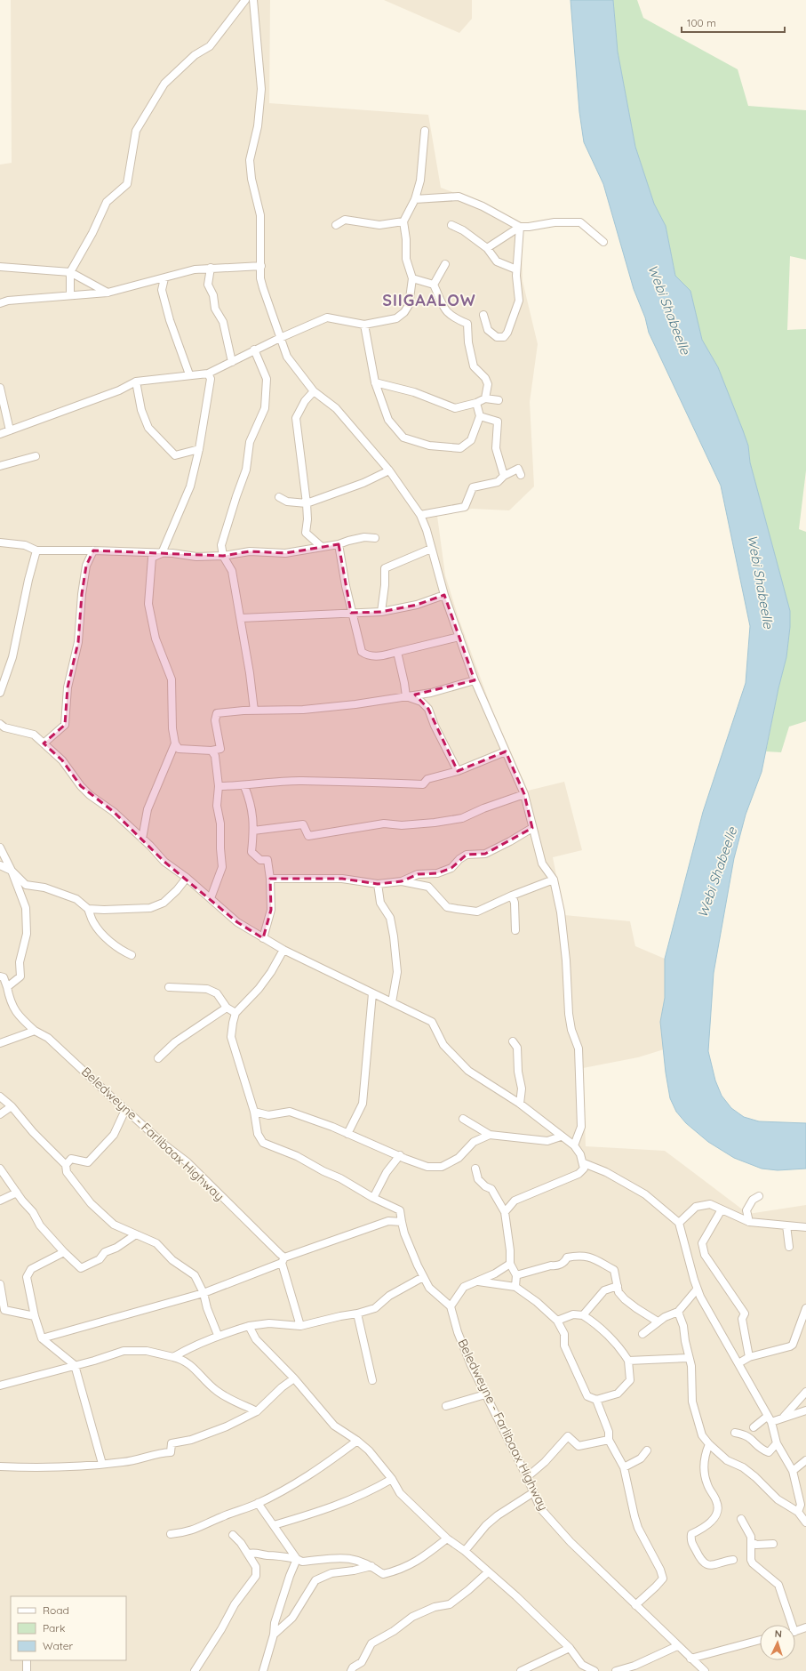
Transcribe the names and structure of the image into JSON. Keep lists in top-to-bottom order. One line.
{"streets":{"street":["Beledweyne - Farlibaax Highway"]},"districts":["SIIGAALOW"],"water":["Webi Shabeelle"],"legend":["Road","Park","Water"],"scale_bar":"100 m","north":"top"}
